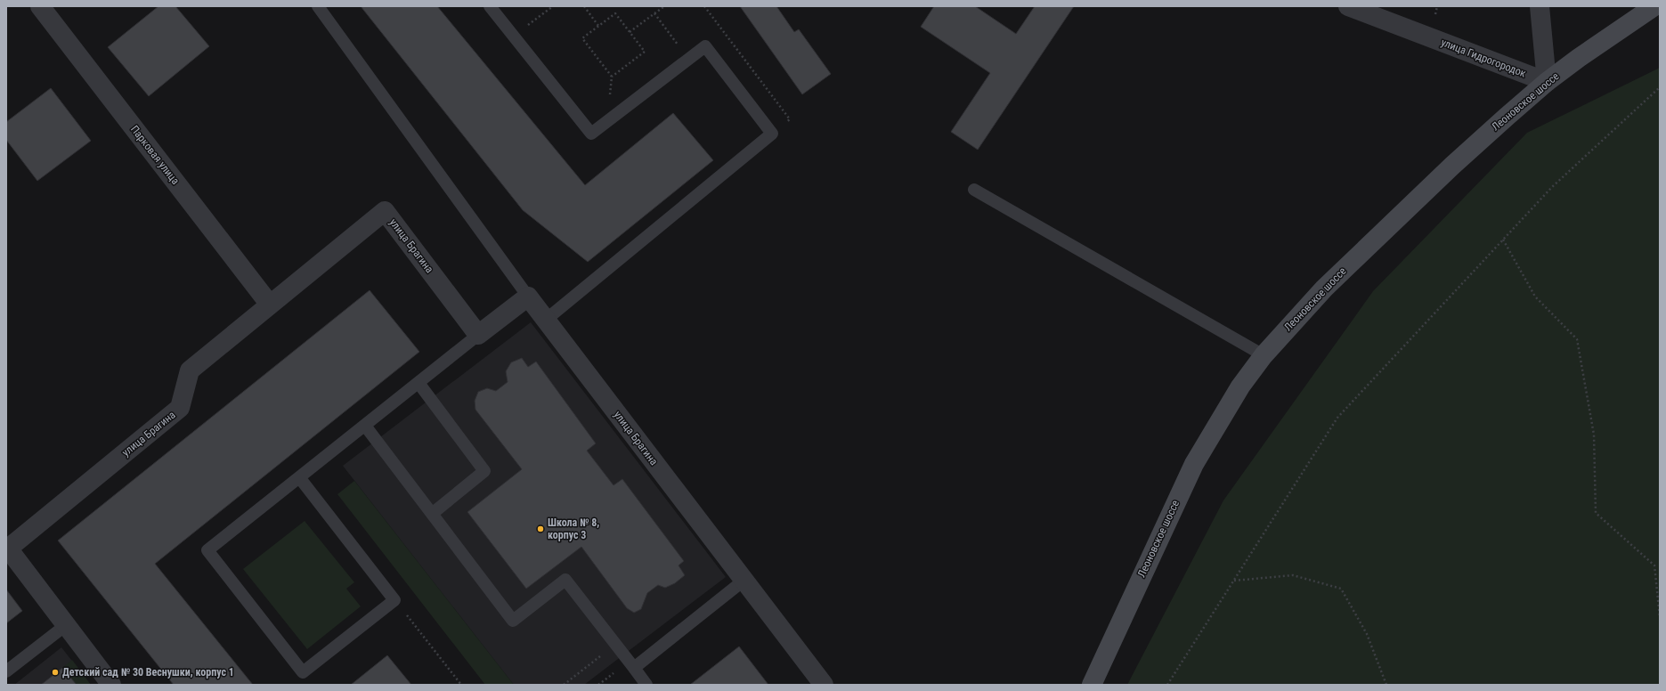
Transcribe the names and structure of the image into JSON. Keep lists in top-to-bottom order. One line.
{"streets":{"main road":["Леоновское шоссе"],"street":["улица Гидрогородок","Парковая улица","улица Брагина"]},"crossings":[["улица Гидрогородок","Леоновское шоссе"],["Парковая улица","улица Брагина"]],"places":["Школа № 8, корпус 3","Детский сад № 30 Веснушки, корпус 1"]}
